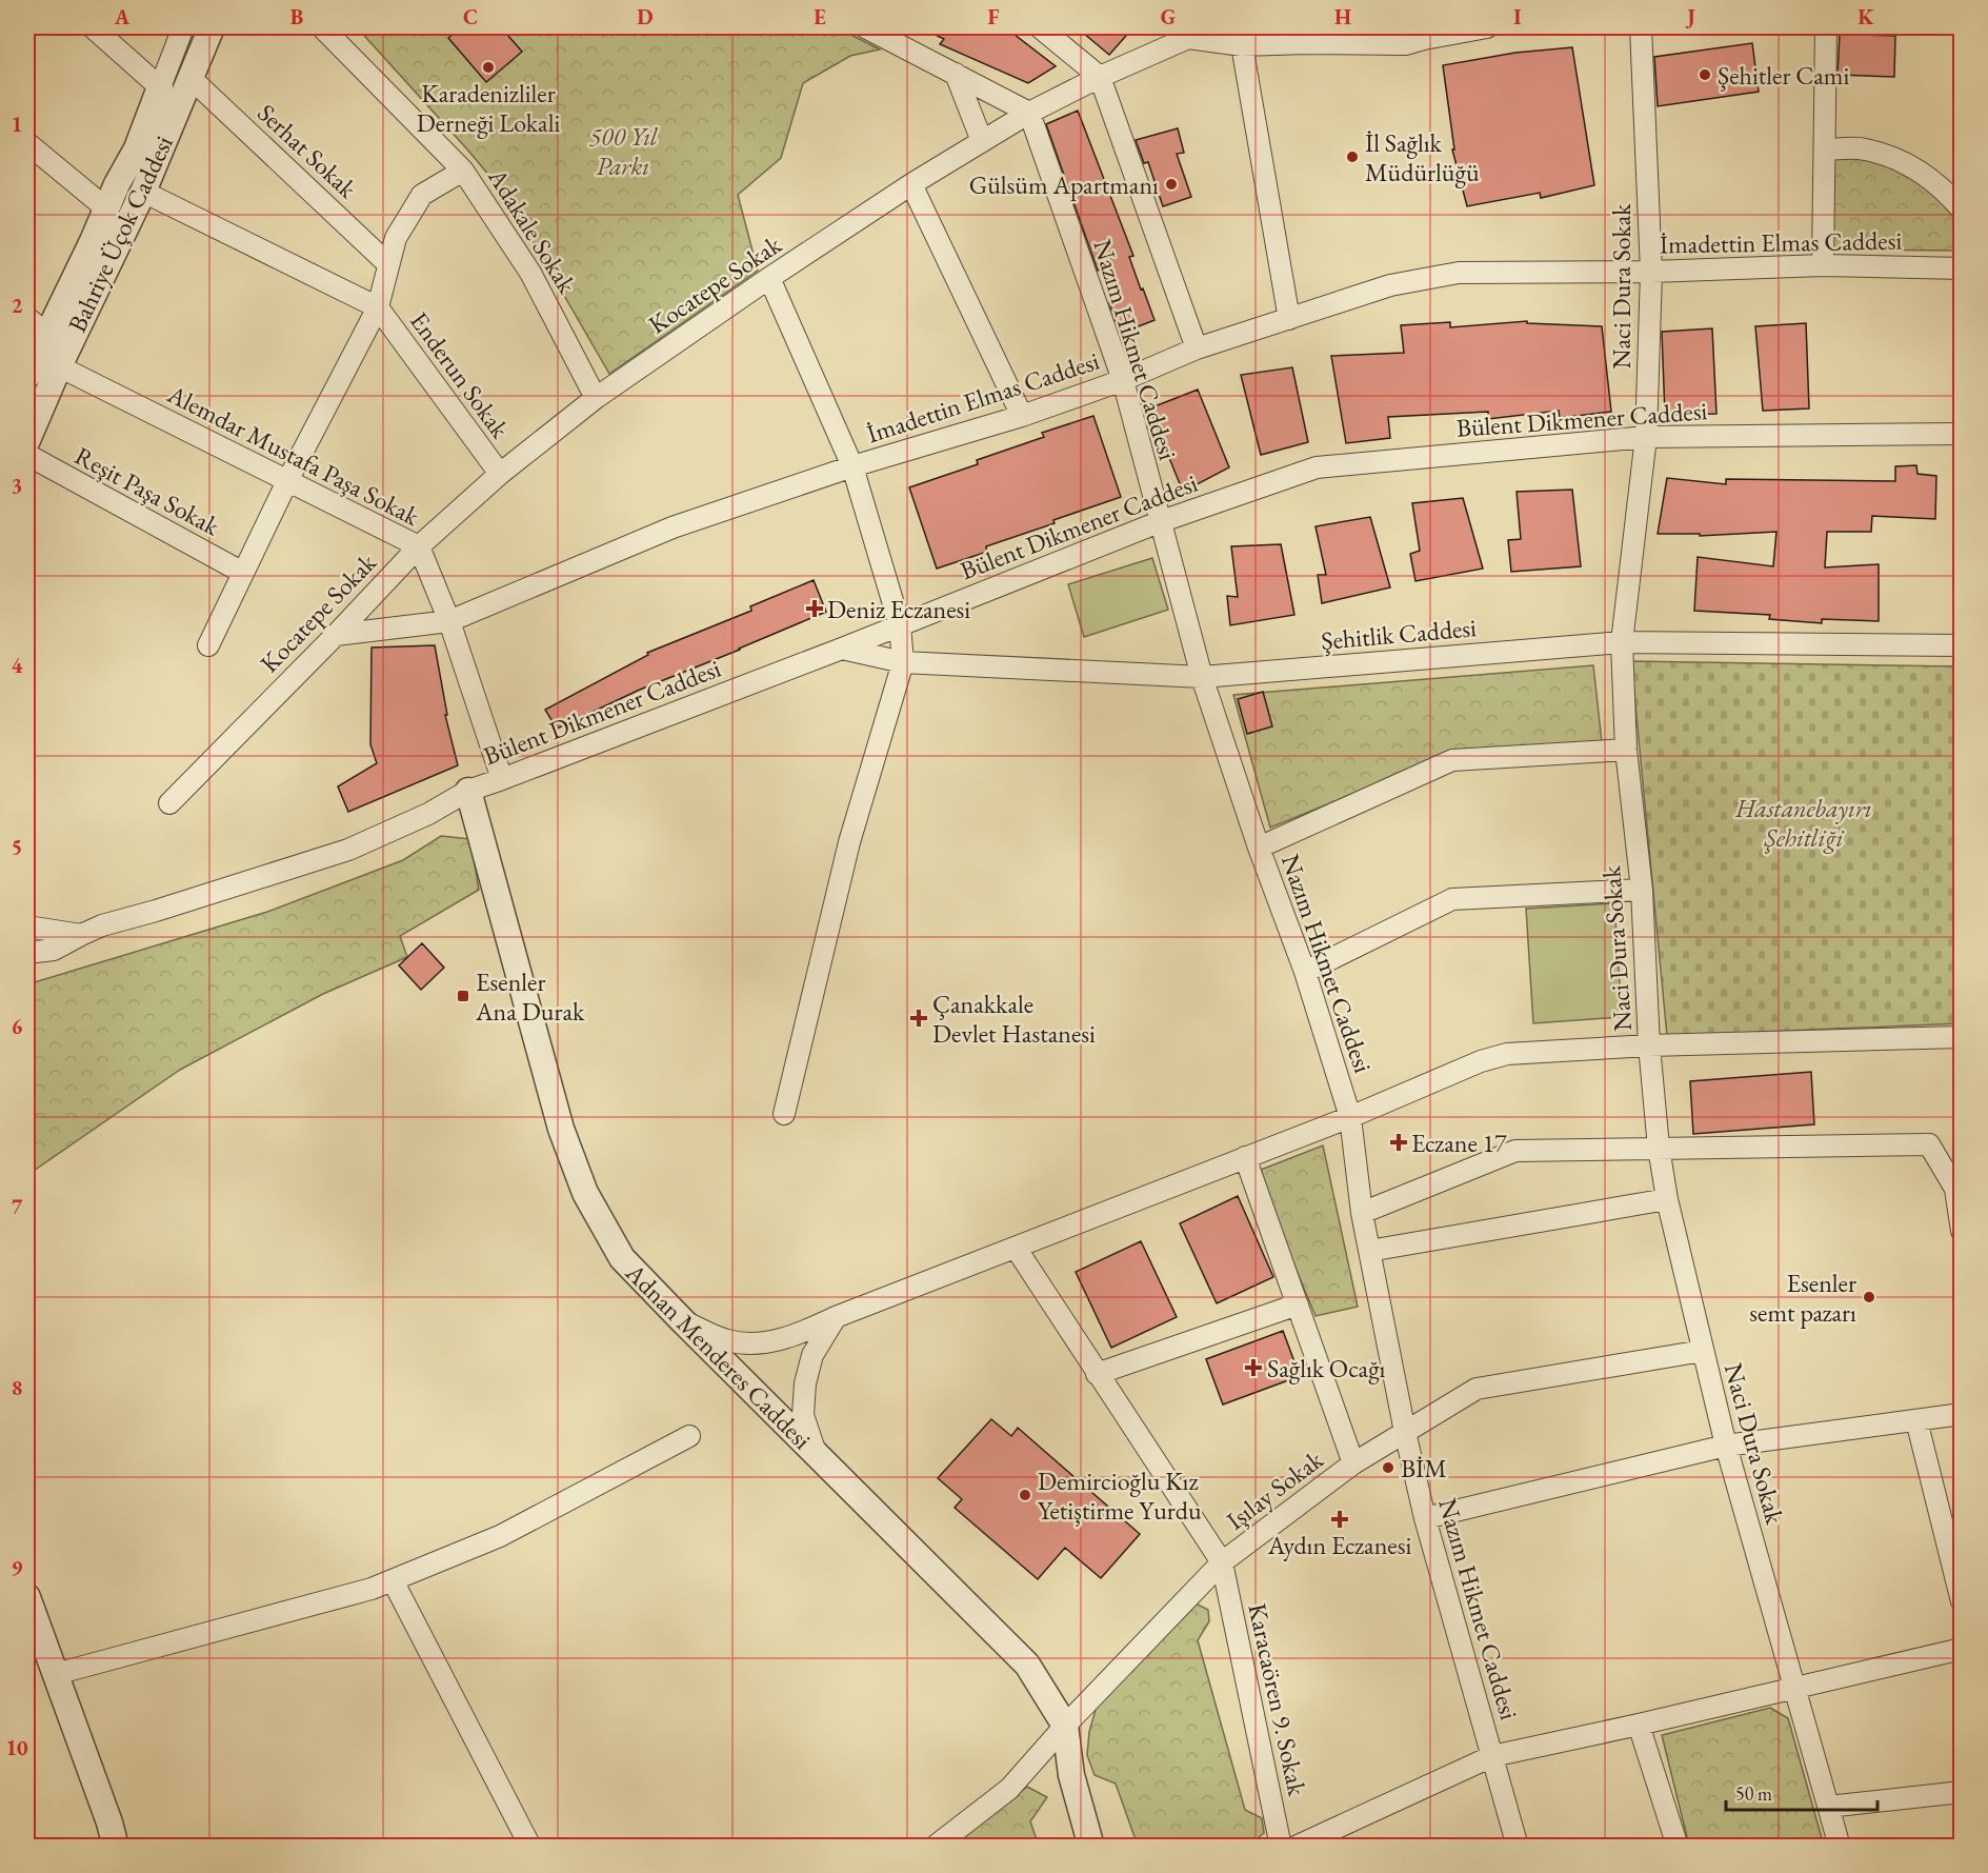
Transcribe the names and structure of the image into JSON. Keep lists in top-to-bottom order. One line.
{"streets":{"street":["Serhat Sokak","Adakale Sokak","Bahriye Üçok Caddesi","İmadettin Elmas Caddesi","Kocatepe Sokak","Naci Dura Sokak","Nazım Hikmet Caddesi","Enderun Sokak","Bülent Dikmener Caddesi","Alemdar Mustafa Paşa Sokak","Reşit Paşa Sokak","Şehitlik Caddesi","Adnan Menderes Caddesi","Işılay Sokak","Karacaören 9. Sokak"]},"crossings":[["Serhat Sokak","Bahriye Üçok Caddesi"],["Adakale Sokak","Kocatepe Sokak"],["Bahriye Üçok Caddesi","Alemdar Mustafa Paşa Sokak"],["İmadettin Elmas Caddesi","Kocatepe Sokak"],["İmadettin Elmas Caddesi","Naci Dura Sokak"],["İmadettin Elmas Caddesi","Nazım Hikmet Caddesi"],["İmadettin Elmas Caddesi","Alemdar Mustafa Paşa Sokak"],["Kocatepe Sokak","Nazım Hikmet Caddesi"],["Kocatepe Sokak","Enderun Sokak"],["Kocatepe Sokak","Alemdar Mustafa Paşa Sokak"],["Naci Dura Sokak","Bülent Dikmener Caddesi"],["Naci Dura Sokak","Şehitlik Caddesi"],["Naci Dura Sokak","Işılay Sokak"],["Nazım Hikmet Caddesi","Bülent Dikmener Caddesi"],["Nazım Hikmet Caddesi","Şehitlik Caddesi"],["Nazım Hikmet Caddesi","Işılay Sokak"],["Bülent Dikmener Caddesi","Alemdar Mustafa Paşa Sokak"],["Bülent Dikmener Caddesi","Şehitlik Caddesi"],["Bülent Dikmener Caddesi","Adnan Menderes Caddesi"],["Adnan Menderes Caddesi","Işılay Sokak"],["Işılay Sokak","Karacaören 9. Sokak"]],"parks":["500 Yıl Parkı","Hastanebayırı Şehitliği"],"places":{"other":["Karadenizliler Derneği Lokali","Şehitler Cami","İl Sağlık Müdürlüğü","Gülsüm Apartmanı","Esenler semt pazarı","BİM","Demircioğlu Kız Yetiştirme Yurdu"],"health":["Deniz Eczanesi","Çanakkale Devlet Hastanesi","Eczane 17","Sağlık Ocağı","Aydın Eczanesi"],"transit":["Esenler Ana Durak"]},"scale_bar":"50 m","grid":{"columns":["A","B","C","D","E","F","G","H","I","J","K"],"rows":["1","2","3","4","5","6","7","8","9","10"]}}
